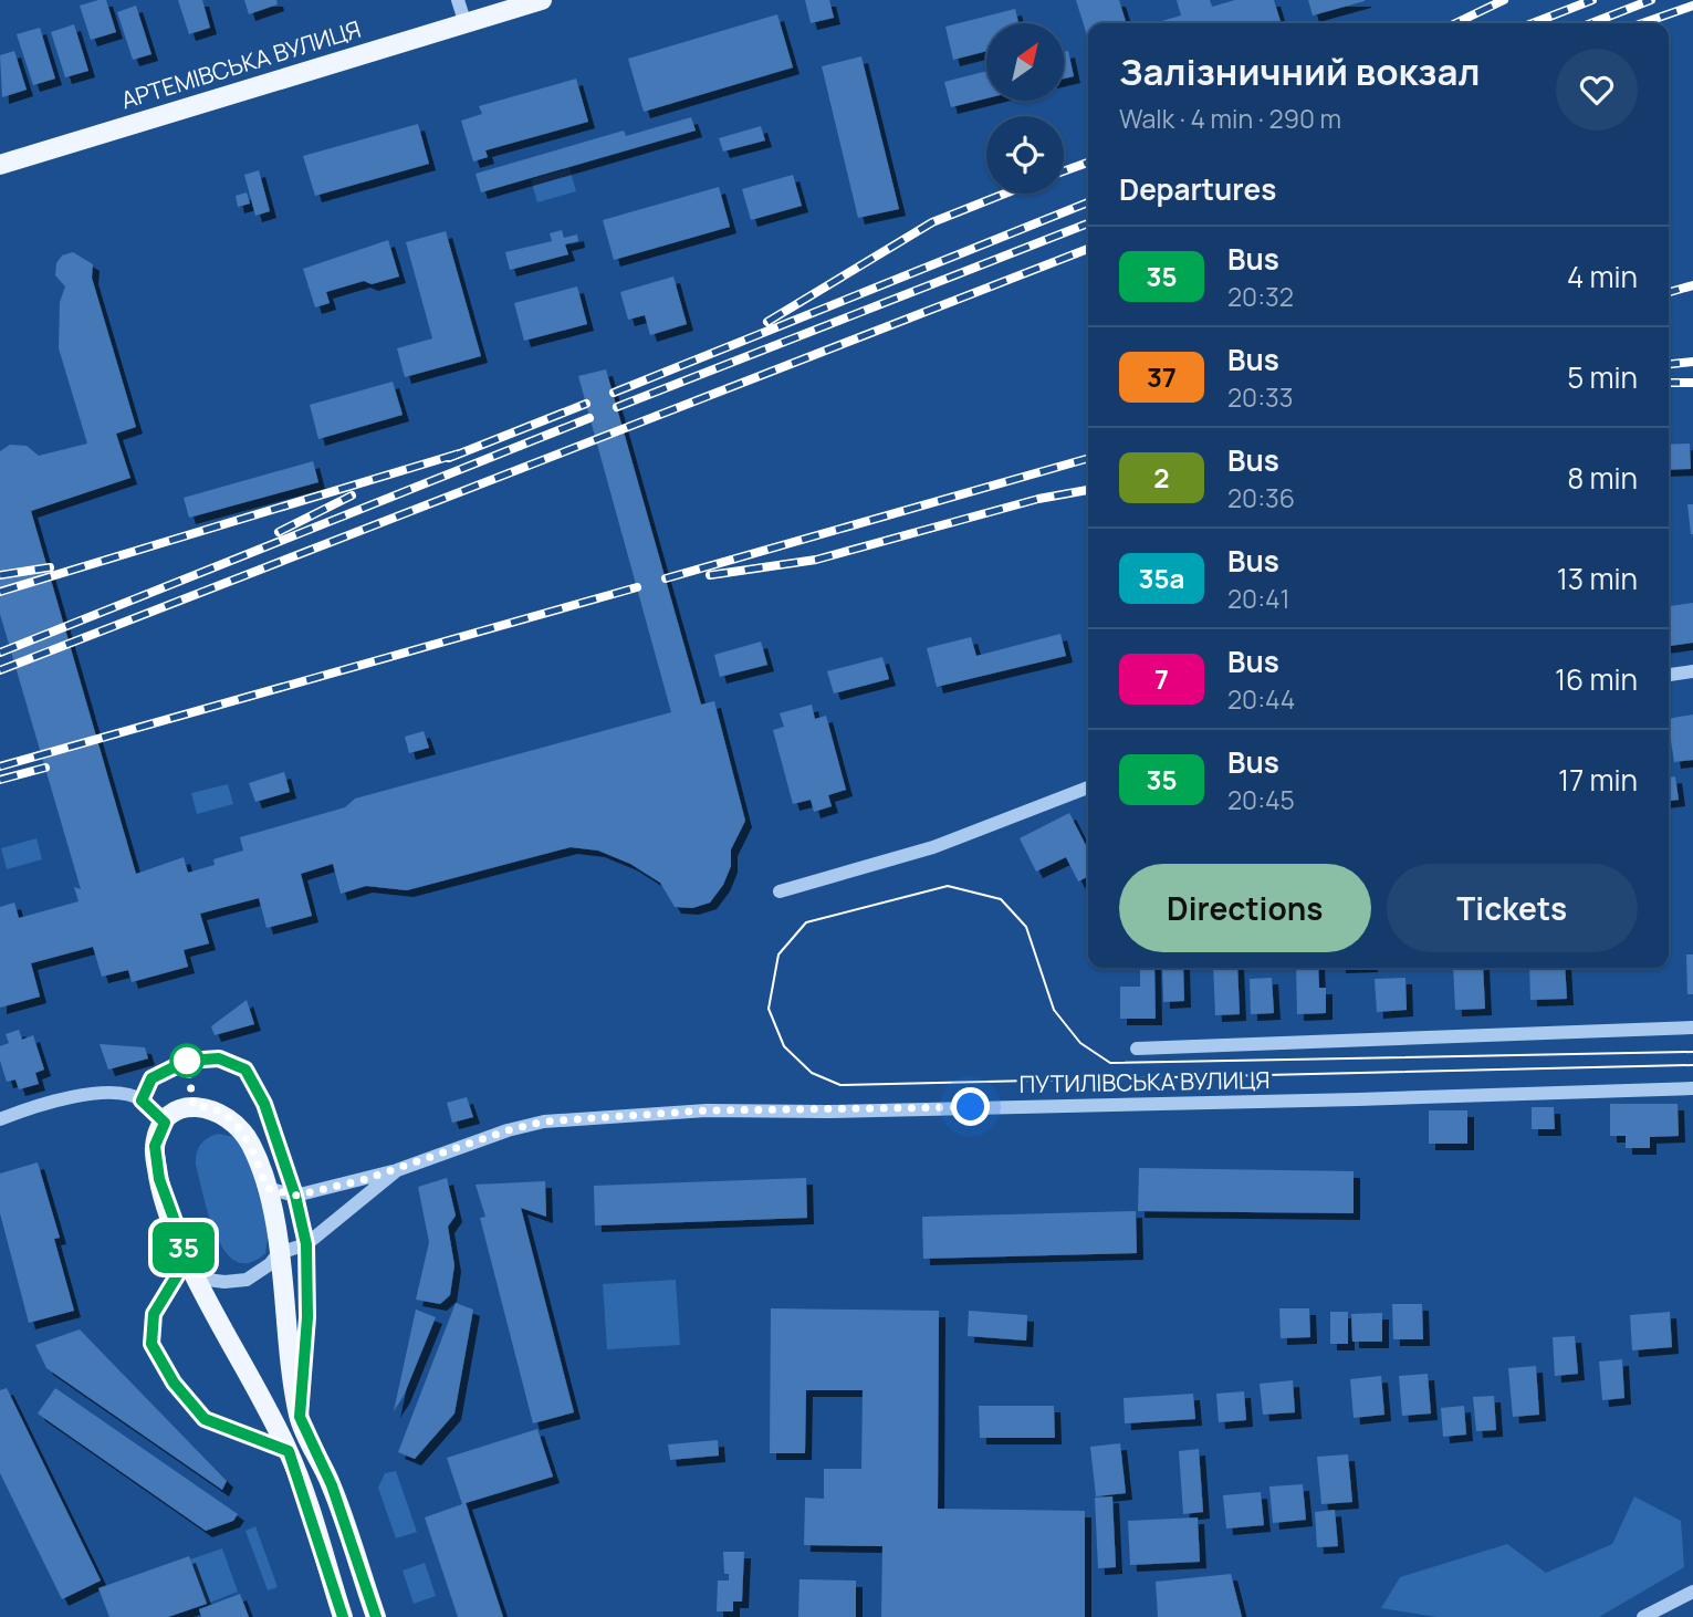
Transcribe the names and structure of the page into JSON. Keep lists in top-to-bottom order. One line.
{"streets":{"main road":["АРТЕМІВСЬКА ВУЛИЦЯ"],"street":["ПУТИЛІВСЬКА ВУЛИЦЯ"]},"lines":["bus line 35"],"north":"top right","page":{"on_map":"35","heading":[["Залізничний вокзал","Walk · 4 min · 290 m"],"Departures"],"list":[{"mark":"35","name":"Bus","note":"20:32","value":"4 min"},{"mark":"37","name":"Bus","note":"20:33","value":"5 min"},{"mark":"2","name":"Bus","note":"20:36","value":"8 min"},{"mark":"35а","name":"Bus","note":"20:41","value":"13 min"},{"mark":"7","name":"Bus","note":"20:44","value":"16 min"},{"mark":"35","name":"Bus","note":"20:45","value":"17 min"}],"buttons":["Directions","Tickets"]}}
